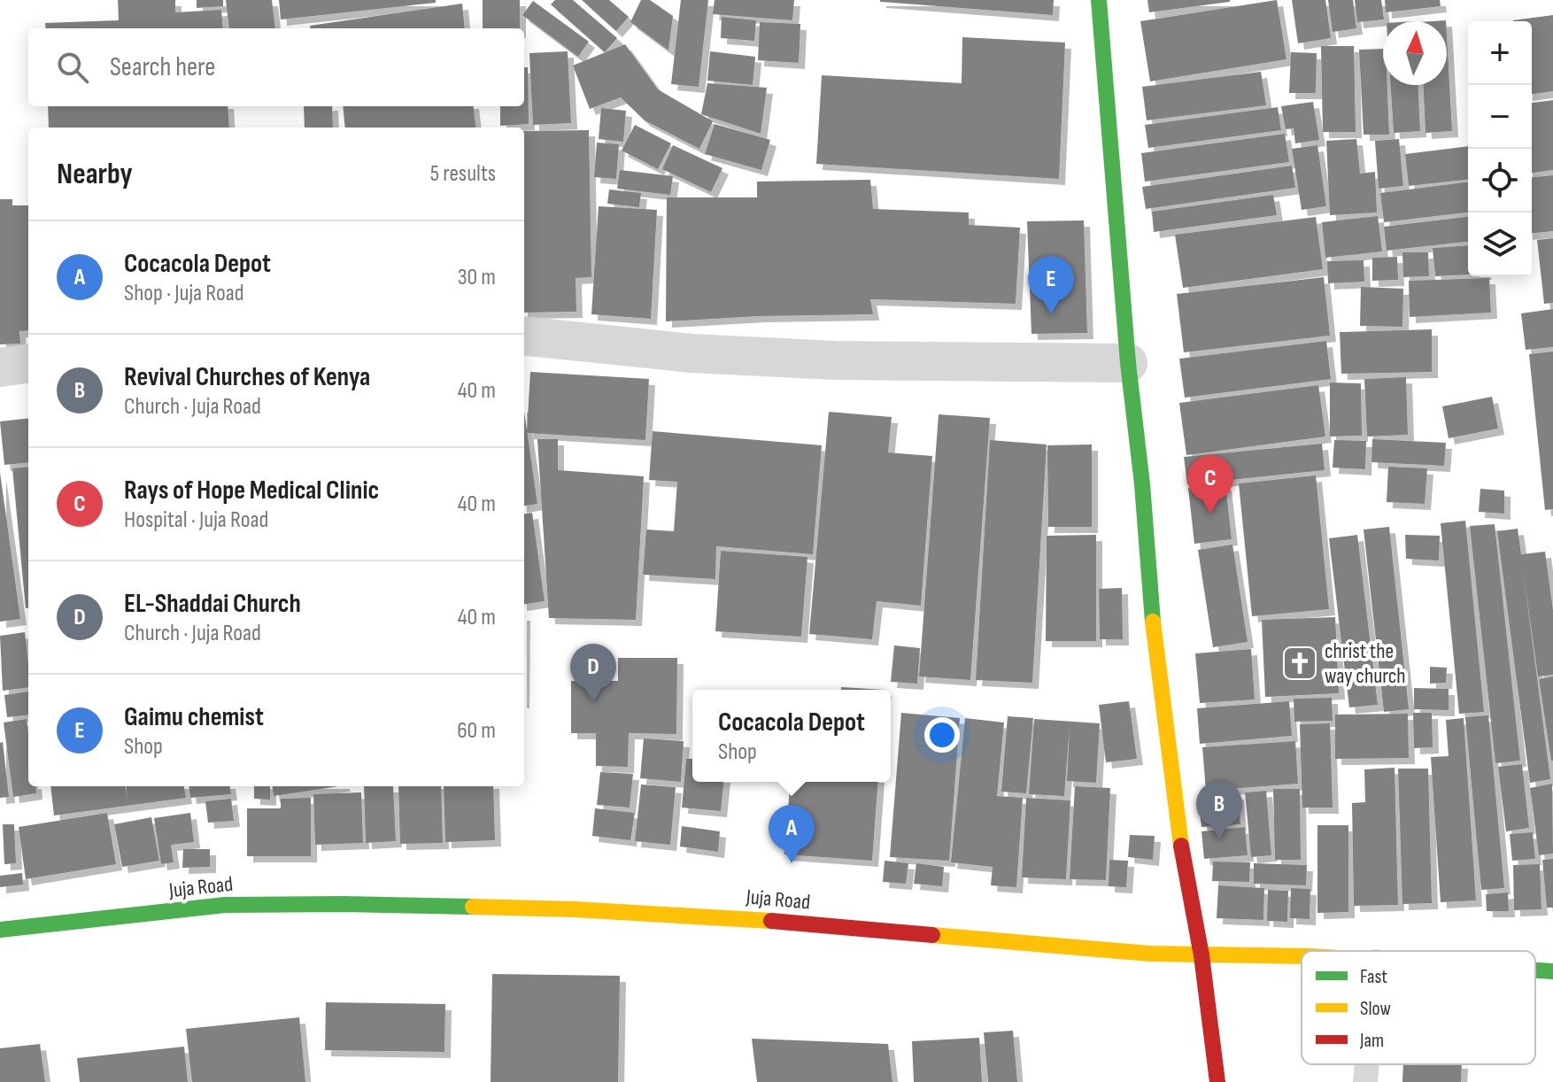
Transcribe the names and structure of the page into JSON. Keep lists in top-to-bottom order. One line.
{"streets":{"main road":["Juja Road"]},"places":{"church":["christ the way church"]},"legend":["Fast","Slow","Jam"],"north":"top","page":{"map_buttons":["+","−"],"search":"Search here","heading":["Nearby","5 results"],"list":[{"mark":"A","name":"Cocacola Depot","note":"Shop · Juja Road","value":"30 m"},{"mark":"B","name":"Revival Churches of Kenya","note":"Church · Juja Road","value":"40 m"},{"mark":"C","name":"Rays of Hope Medical Clinic","note":"Hospital · Juja Road","value":"40 m"},{"mark":"D","name":"EL-Shaddai Church","note":"Church · Juja Road","value":"40 m"},{"mark":"E","name":"Gaimu chemist","note":"Shop","value":"60 m"}],"pins":["E","C","D","B","A"],"popup":["Cocacola Depot","Shop"]}}
